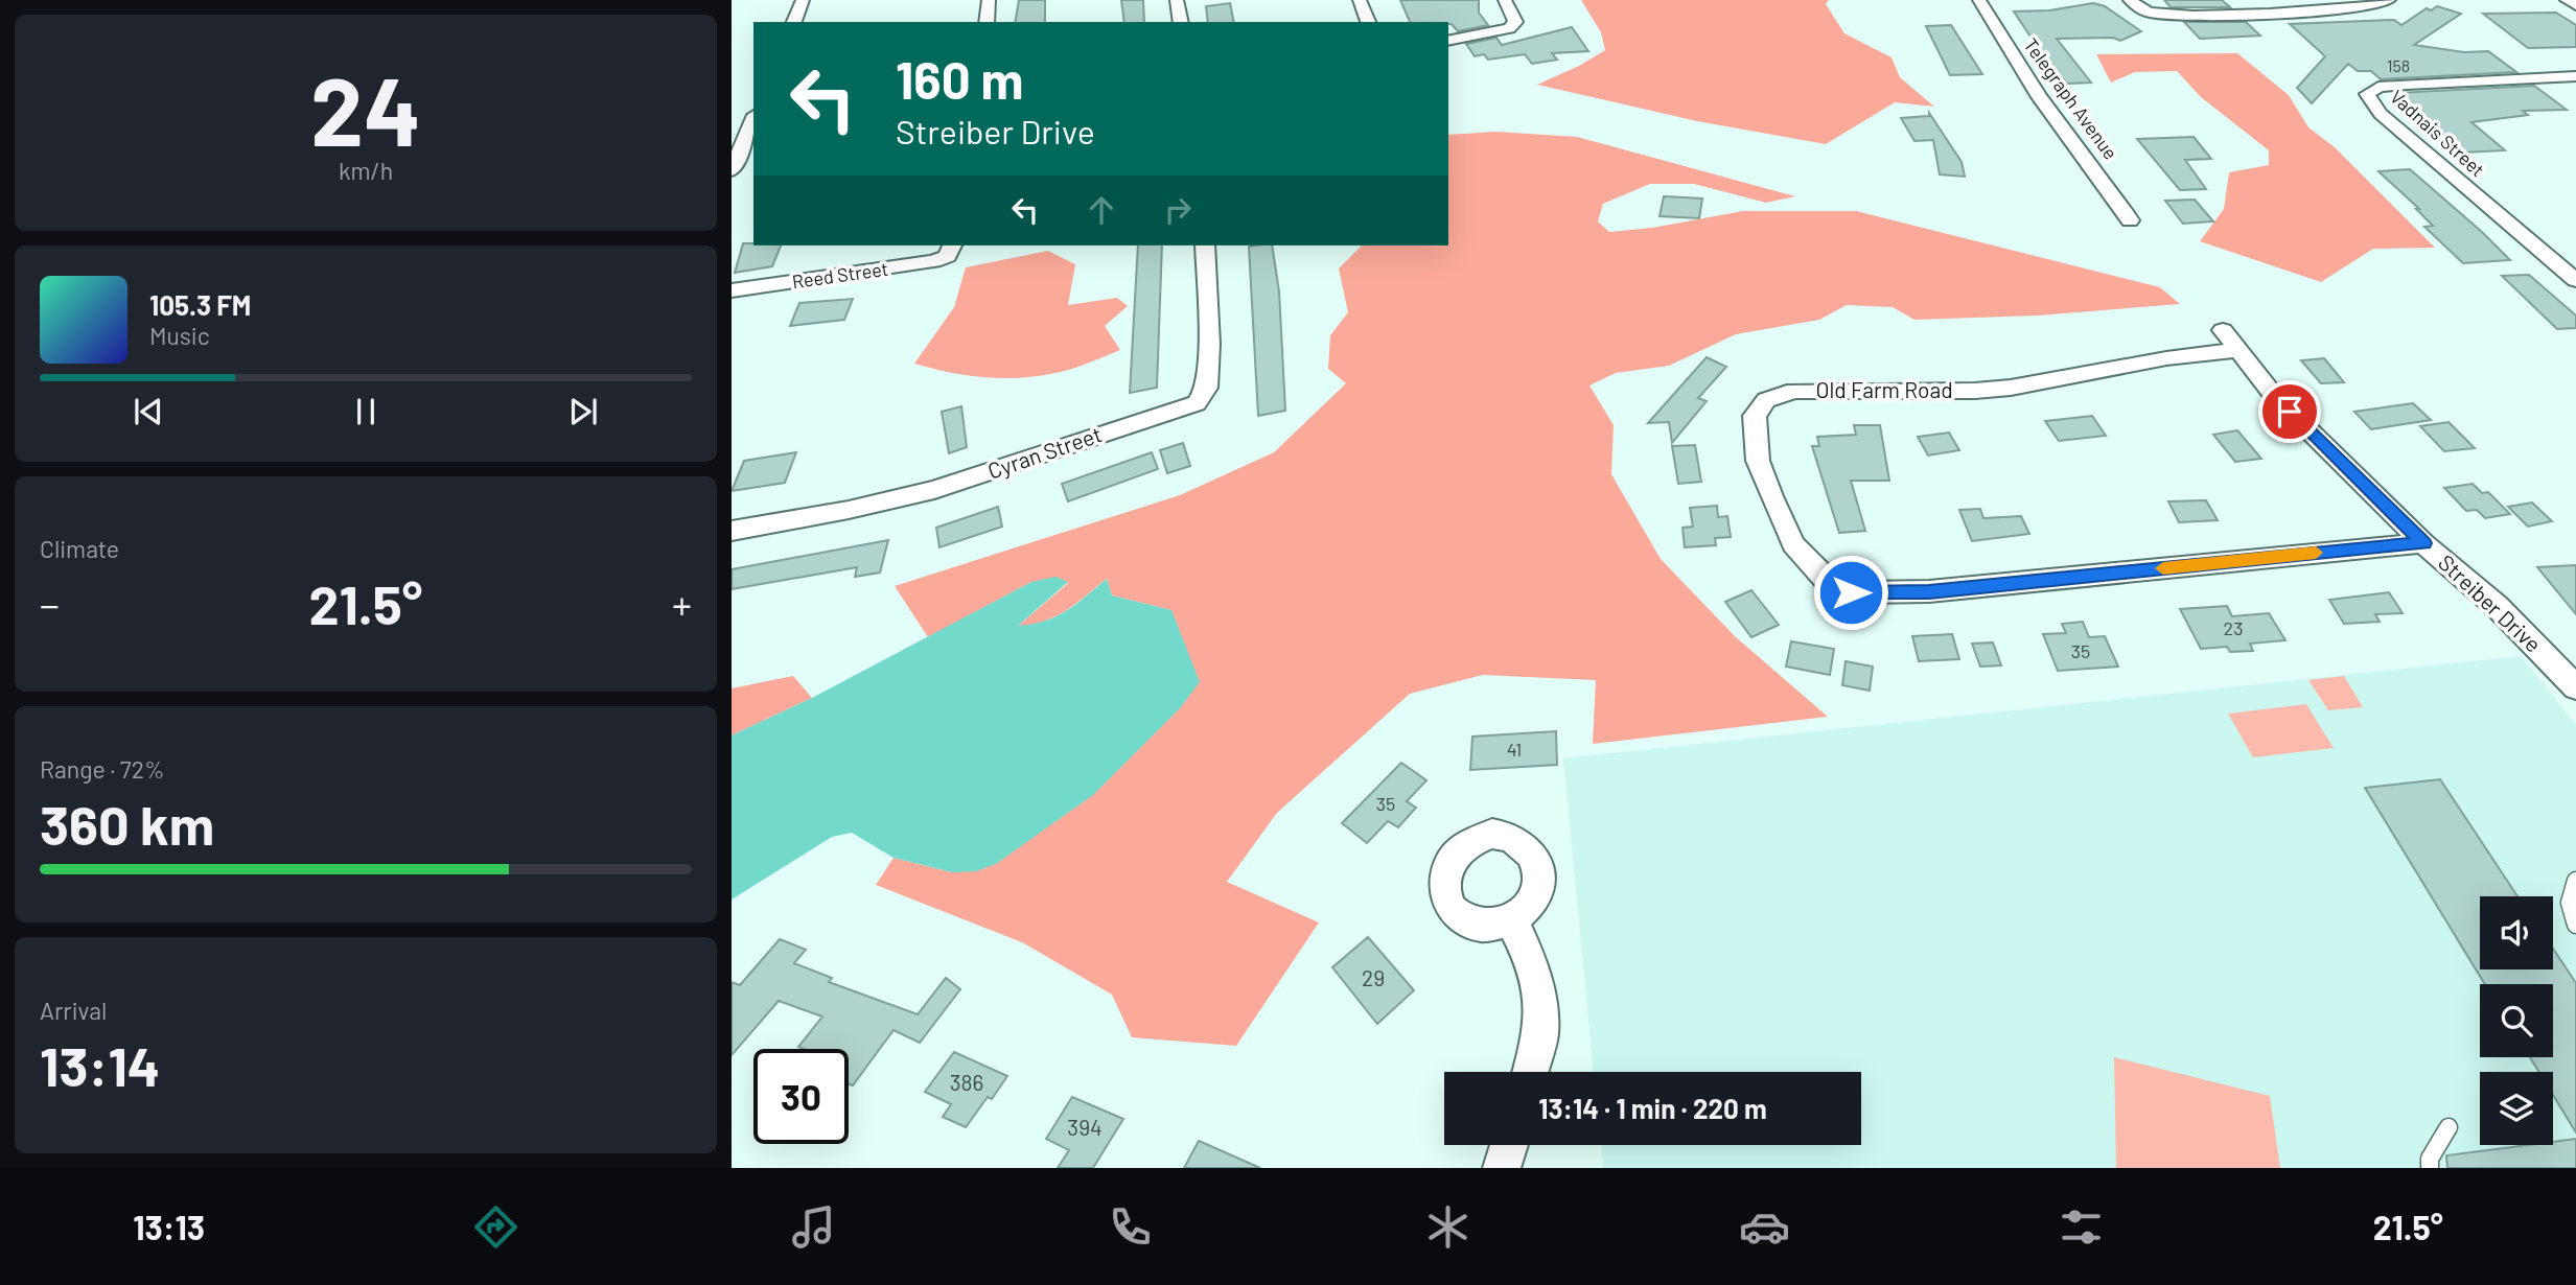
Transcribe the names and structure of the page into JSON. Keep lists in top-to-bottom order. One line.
{"streets":{"street":["Telegraph Avenue","Vadnais Street","Reed Street","Old Farm Road","Cyran Street","Streiber Drive"]},"crossings":[["Old Farm Road","Streiber Drive"]],"house_numbers":["158","23","35","41","35","29","386","394"],"page":{"tile":[["24","km/h"],"Climate",["Range · 72%","360 km"],["Arrival","13:14"]],"turn":["160 m","Streiber Drive"],"song":["105.3 FM","Music"],"heat":["−","21.5°","+"],"limit":"30","trip":"13:14 · 1 min · 220 m","tabs":["13:13","21.5°"]}}
